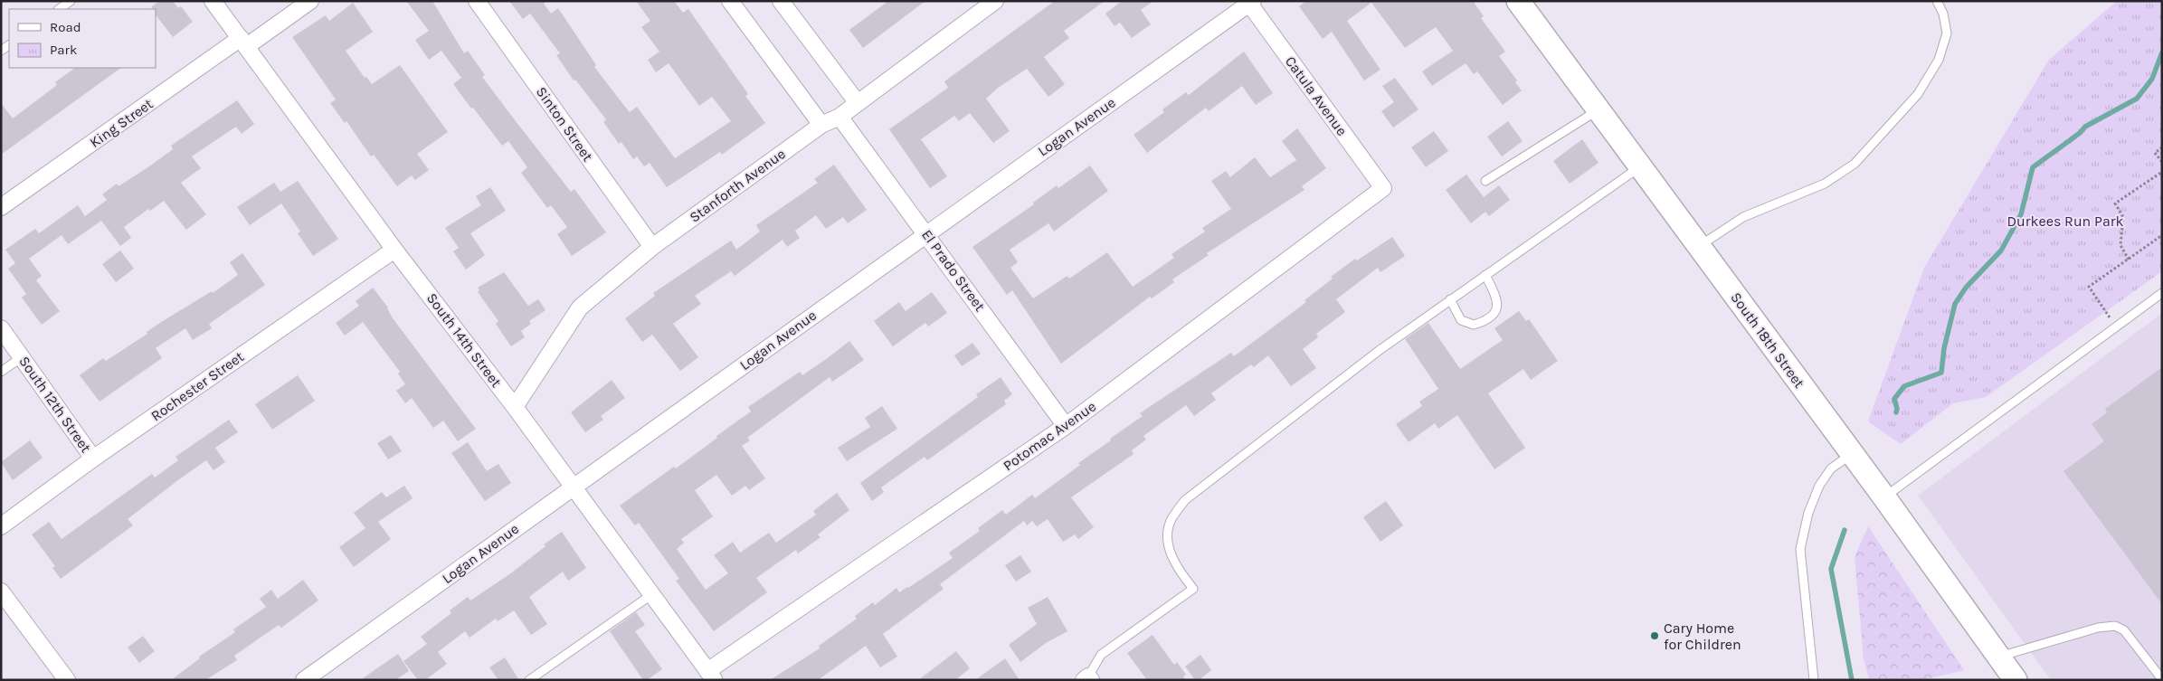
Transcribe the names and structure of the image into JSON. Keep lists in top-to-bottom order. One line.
{"streets":{"main road":["South 18th Street"],"street":["Catula Avenue","King Street","Sinton Street","Logan Avenue","Stanforth Avenue","El Prado Street","South 14th Street","Rochester Street","South 12th Street","Potomac Avenue"]},"crossings":[["Catula Avenue","Logan Avenue"],["Catula Avenue","Potomac Avenue"],["King Street","South 14th Street"],["Sinton Street","Stanforth Avenue"],["Logan Avenue","El Prado Street"],["Logan Avenue","South 14th Street"],["Stanforth Avenue","El Prado Street"],["Stanforth Avenue","South 14th Street"],["El Prado Street","Potomac Avenue"],["South 14th Street","Rochester Street"],["South 14th Street","Potomac Avenue"],["Rochester Street","South 12th Street"]],"parks":["Durkees Run Park"],"places":["Cary Home for Children"],"legend":["Road","Park"]}
